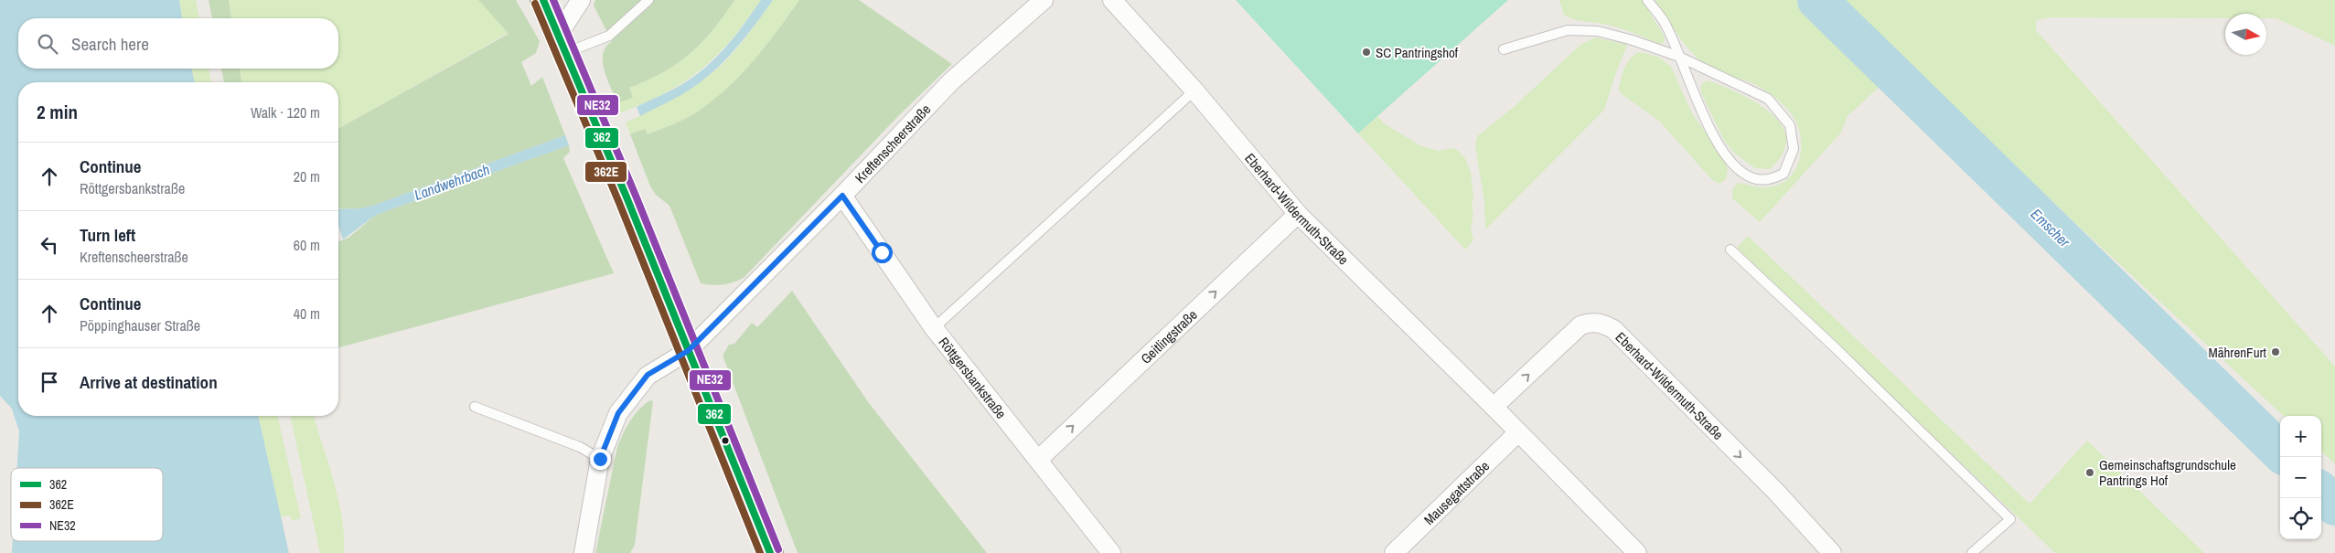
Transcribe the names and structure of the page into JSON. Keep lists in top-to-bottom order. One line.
{"streets":{"street":["Kreftenscheerstraße","Eberhard-Wildermuth-Straße","Geitlingstraße","Röttgersbankstraße","Mausegattstraße"]},"crossings":[["Kreftenscheerstraße","Röttgersbankstraße"],["Eberhard-Wildermuth-Straße","Geitlingstraße"],["Eberhard-Wildermuth-Straße","Mausegattstraße"],["Geitlingstraße","Röttgersbankstraße"]],"one_way":["Geitlingstraße"],"water":["Landwehrbach","Emscher"],"places":["SC Pantringshof","MährenFurt","Gemeinschaftsgrundschule Pantrings Hof"],"lines":["transit line 362","transit line NE32","transit line 362E"],"legend":["362","362E","NE32"],"north":"right","page":{"search":"Search here","heading":["2 min","Walk · 120 m"],"list":[["Continue","Röttgersbankstraße","20 m"],["Turn left","Kreftenscheerstraße","60 m"],["Continue","Pöppinghauser Straße","40 m"],"Arrive at destination"],"map_buttons":["+","−"]}}
